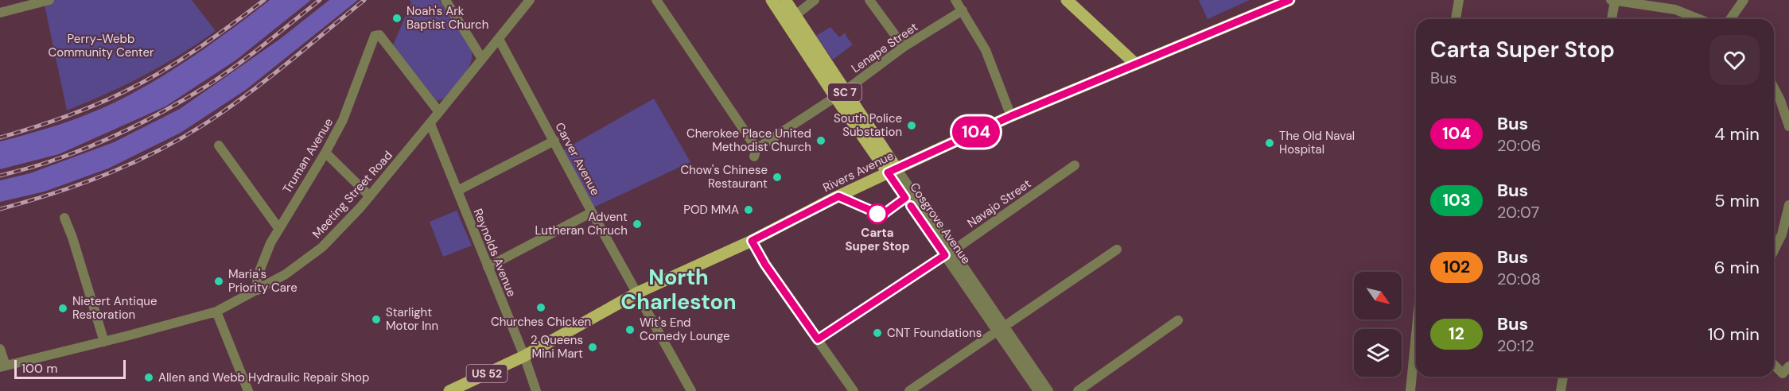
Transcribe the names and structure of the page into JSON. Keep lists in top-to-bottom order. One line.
{"streets":{"main road":["SC 7","Rivers Avenue","Cosgrove Avenue","US 52"],"street":["Lenape Street","Truman Avenue","Carver Avenue","Meeting Street Road","Navajo Street","Reynolds Avenue"]},"crossings":[["Lenape Street","Cosgrove Avenue"],["Truman Avenue","Meeting Street Road"],["Carver Avenue","Rivers Avenue"],["Carver Avenue","Meeting Street Road"],["Rivers Avenue","Cosgrove Avenue"],["Rivers Avenue","Reynolds Avenue"],["Meeting Street Road","Reynolds Avenue"],["Navajo Street","Cosgrove Avenue"]],"districts":["North Charleston"],"parks":["Perry-Webb Community Center"],"places":["Noah's Ark Baptist Church","South Police Substation","Cherokee Place United Methodist Church","The Old Naval Hospital","Chow's Chinese Restaurant","POD MMA","Carta Super Stop","Advent Lutheran Chruch","Maria's Priority Care","Churches Chicken","Nietert Antique Restoration","Starlight Motor Inn","Wit's End Comedy Lounge","CNT Foundations","2 Queens Mini Mart","Allen and Webb Hydraulic Repair Shop"],"lines":["bus line 104"],"scale_bar":"100 m","north":"bottom right","page":{"on_map":"104","heading":["Carta Super Stop","Bus"],"list":[{"mark":"104","name":"Bus","note":"20:06","value":"4 min"},{"mark":"103","name":"Bus","note":"20:07","value":"5 min"},{"mark":"102","name":"Bus","note":"20:08","value":"6 min"},{"mark":"12","name":"Bus","note":"20:12","value":"10 min"}],"scale":"100 m"}}
